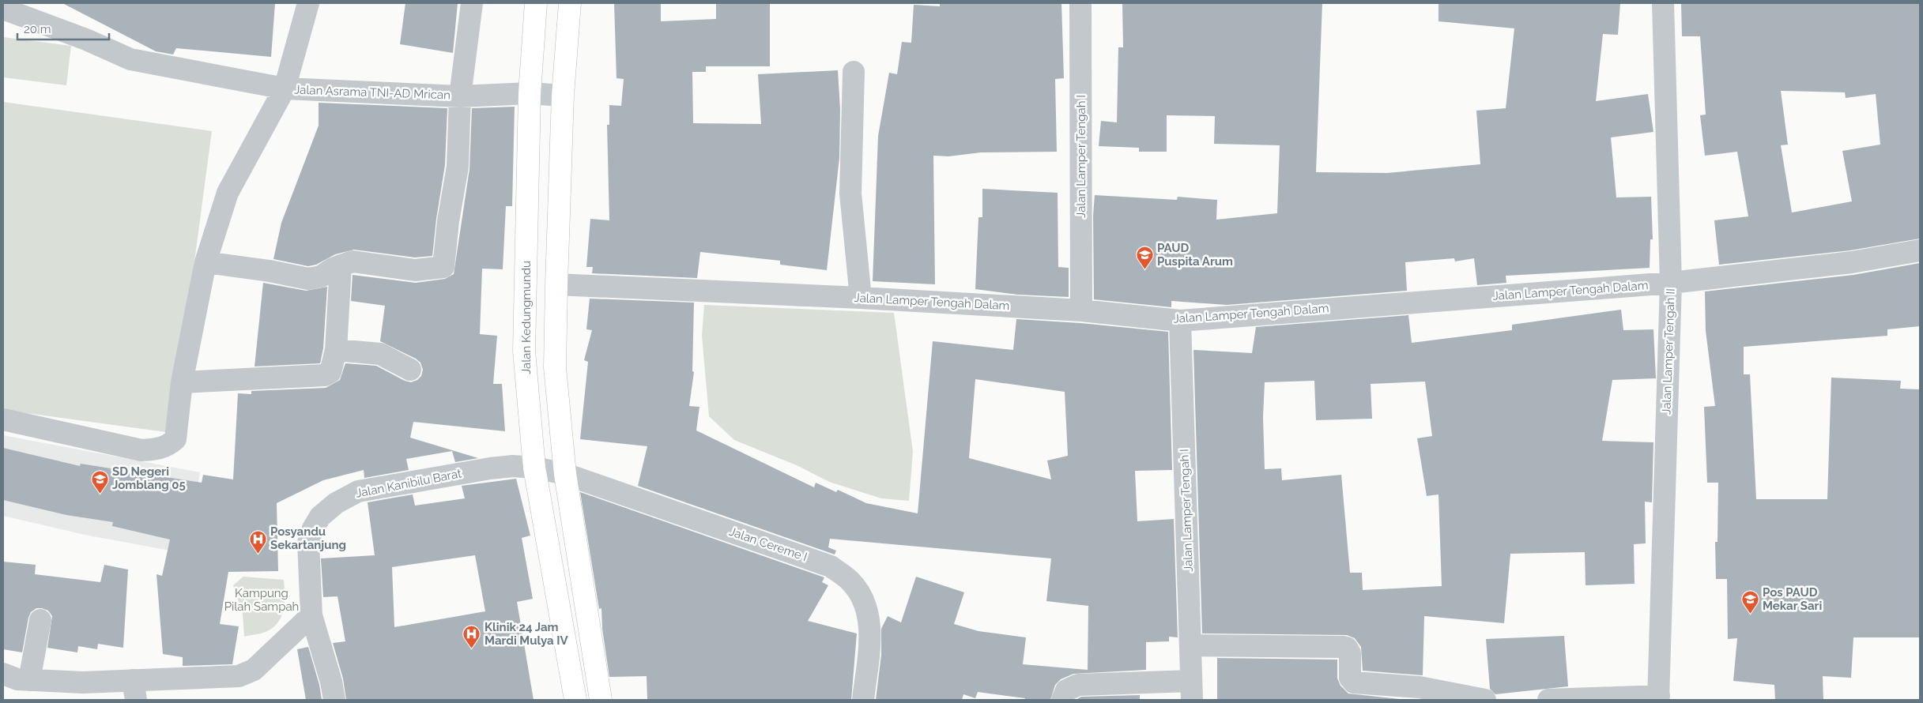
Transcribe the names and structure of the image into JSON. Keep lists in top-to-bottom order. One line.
{"streets":{"main road":["Jalan Kedungmundu"],"street":["Jalan Asrama TNI-AD Mrican","Jalan Lamper Tengah I","Jalan Lamper Tengah Dalam","Jalan Lamper Tengah II","Jalan Kanibilu Barat","Jalan Cereme I"]},"crossings":[["Jalan Asrama TNI-AD Mrican","Jalan Kedungmundu"],["Jalan Lamper Tengah I","Jalan Lamper Tengah Dalam"],["Jalan Lamper Tengah Dalam","Jalan Lamper Tengah II"],["Jalan Kedungmundu","Jalan Kanibilu Barat"],["Jalan Kanibilu Barat","Jalan Cereme I"]],"parks":["Kampung Pilah Sampah"],"places":{"school or university":["PAUD Puspita Arum","SD Negeri Jomblang 05","Pos PAUD Mekar Sari"],"hospital":["Posyandu Sekartanjung","Klinik 24 Jam Mardi Mulya IV"]},"scale_bar":"20 m"}
